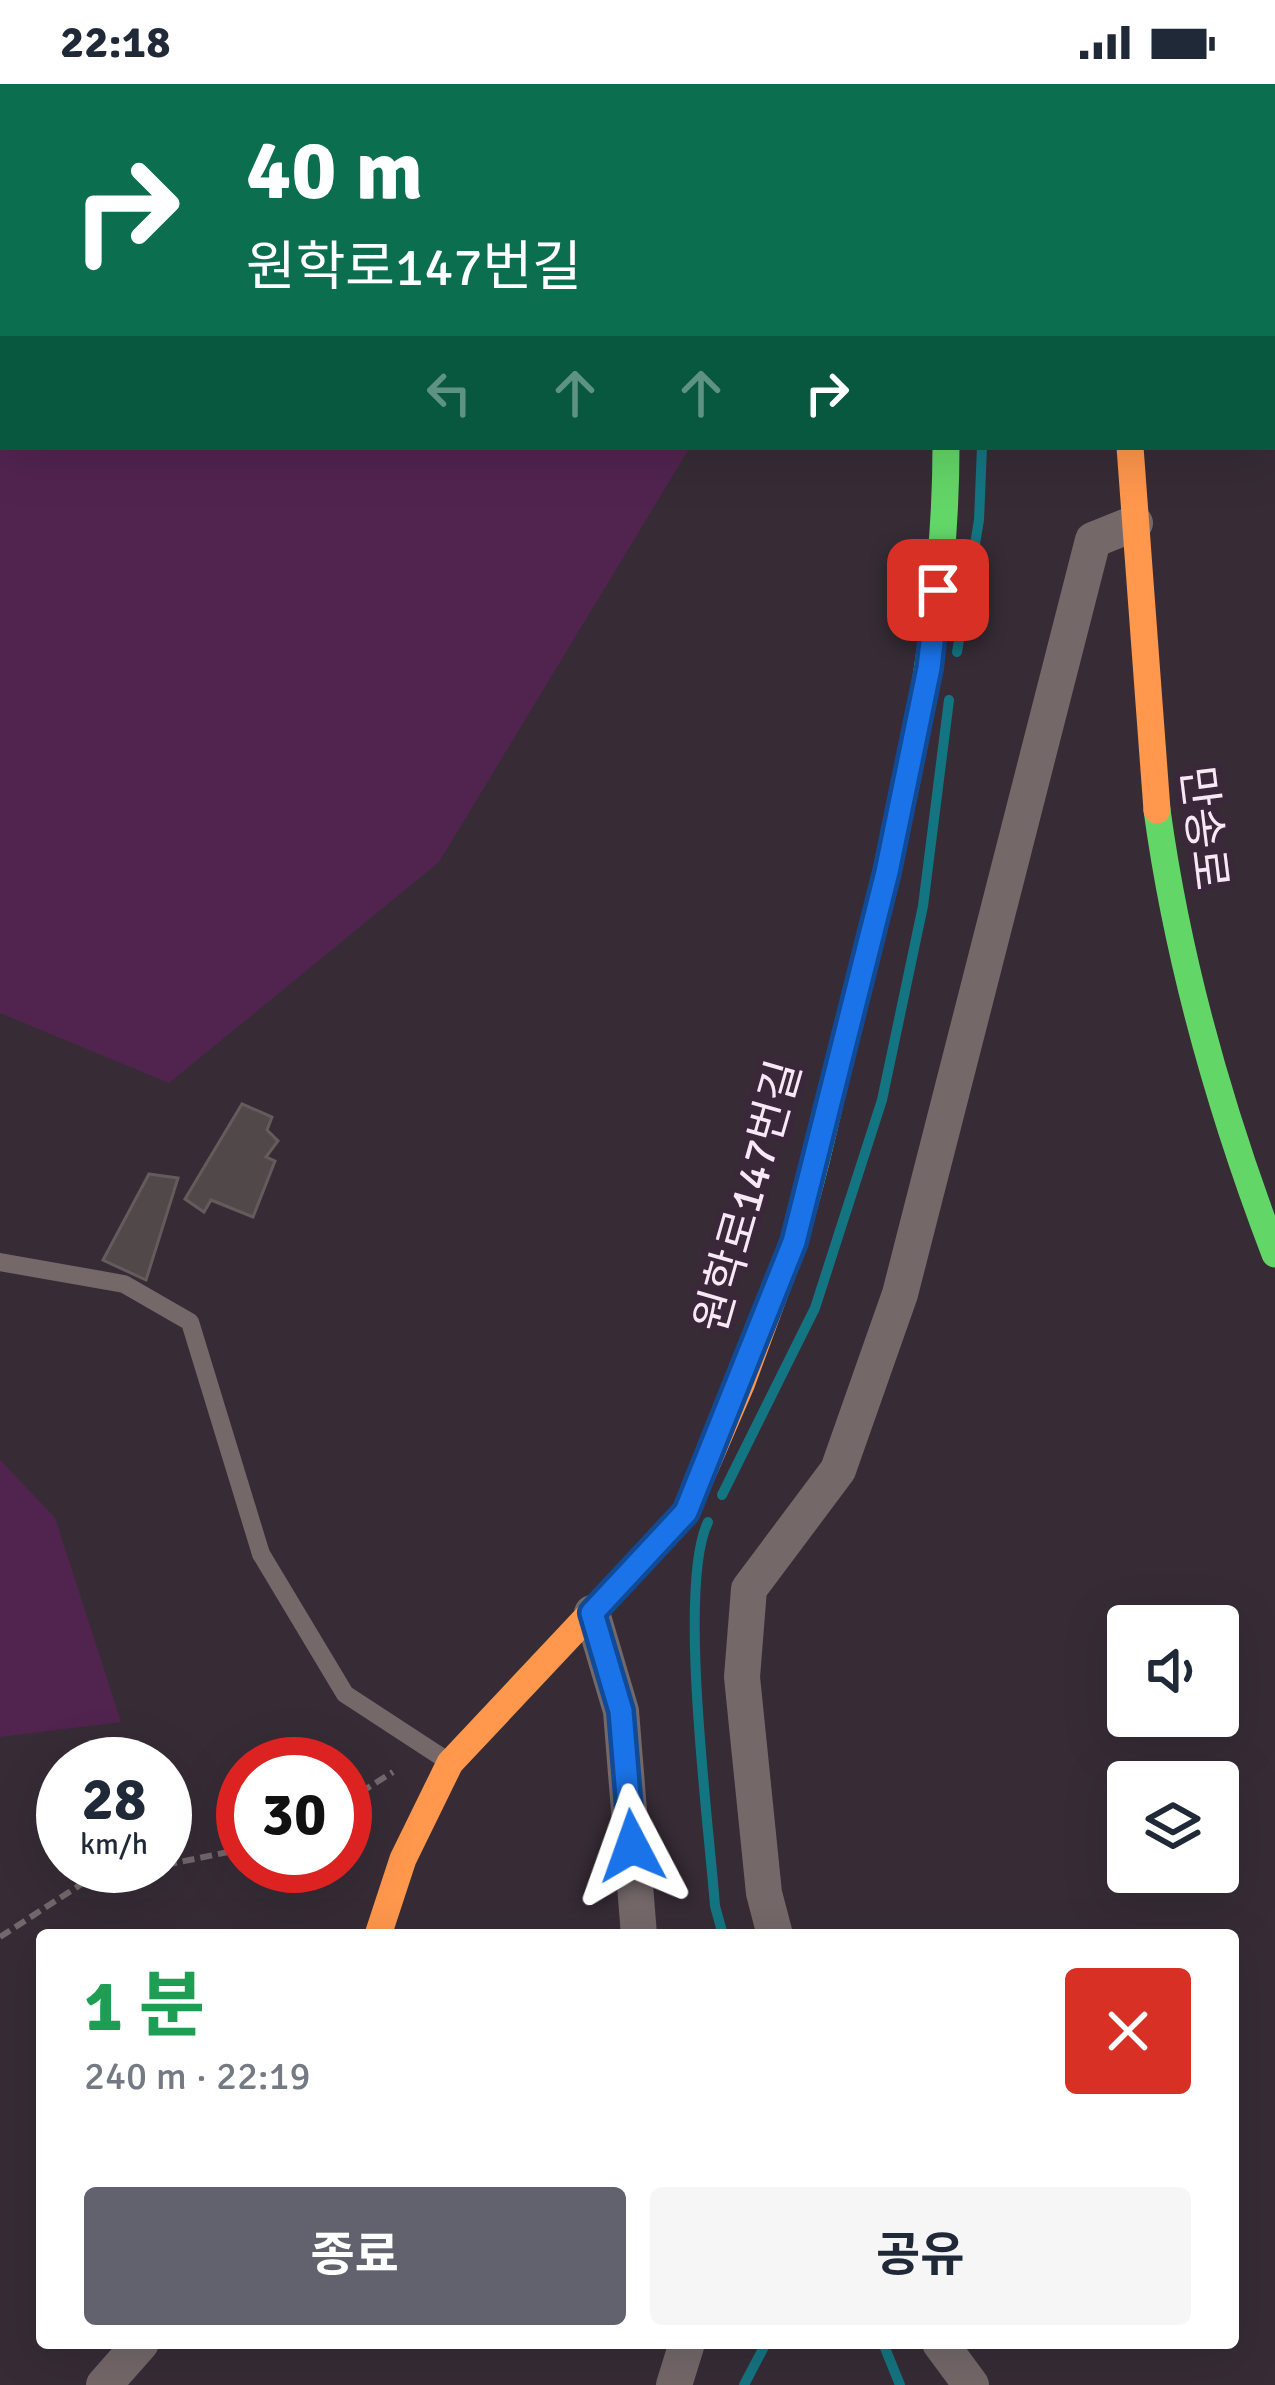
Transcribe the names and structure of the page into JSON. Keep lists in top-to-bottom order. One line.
{"streets":{"street":["만송로","원학로147번길"]},"page":{"status":"22:18","turn":["40 m","원학로147번길"],"speed":"28 km/h","limit":"30","heading":["1 분","240 m · 22:19"],"buttons":["종료","공유"]}}
